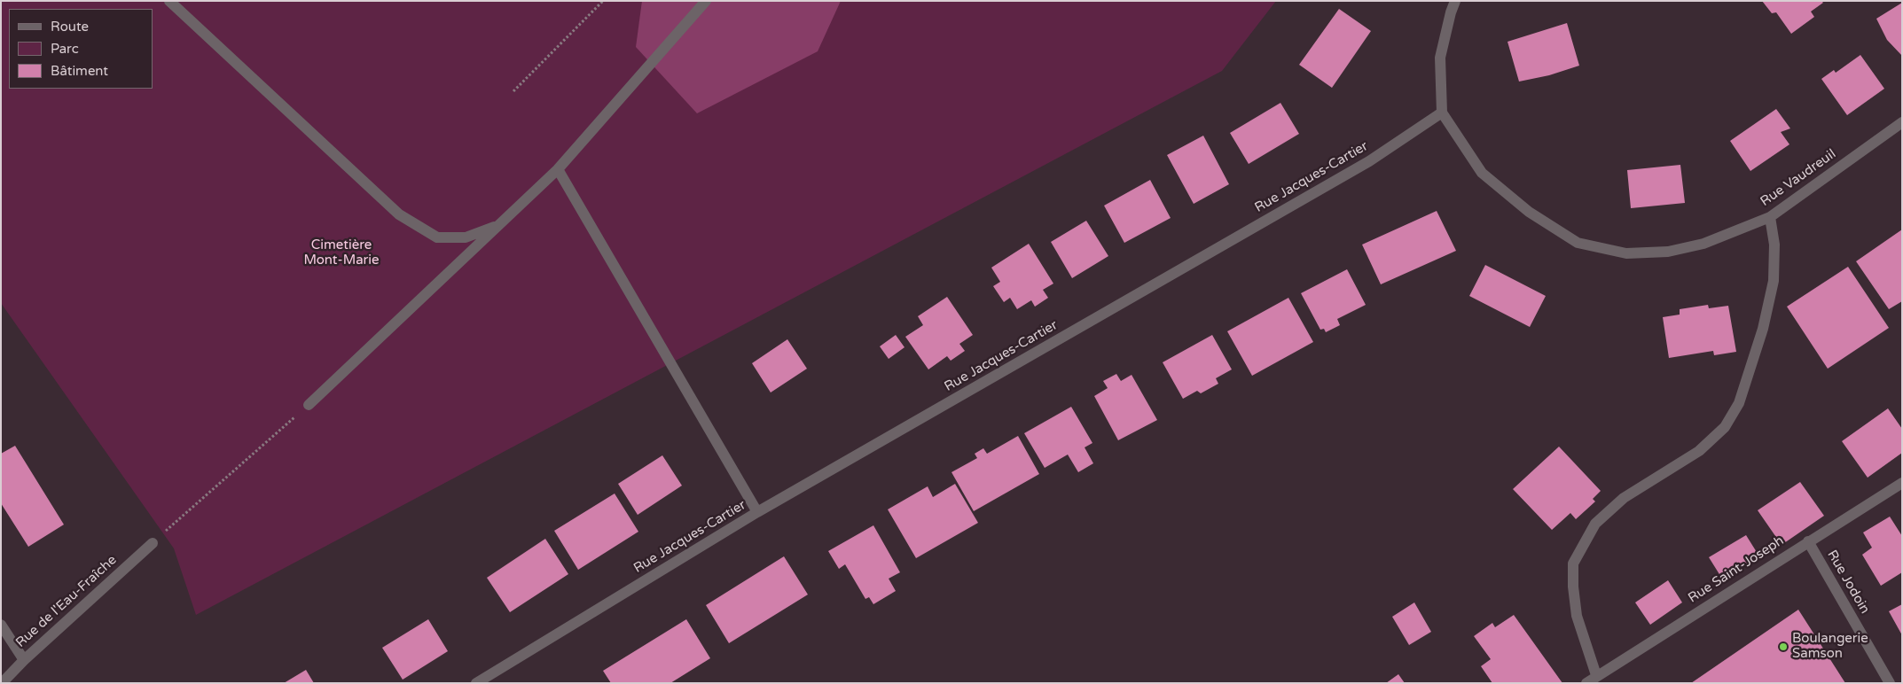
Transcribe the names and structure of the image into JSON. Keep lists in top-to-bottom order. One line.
{"streets":{"street":["Rue Jacques-Cartier","Rue Vaudreuil","Rue Saint-Joseph","Rue Jodoin","Rue de l'Eau-Fraîche"]},"crossings":[["Rue Jacques-Cartier","Rue Vaudreuil"],["Rue Saint-Joseph","Rue Jodoin"]],"parks":["Cimetière Mont-Marie"],"places":["Boulangerie Samson"],"legend":["Route","Parc","Bâtiment"]}
